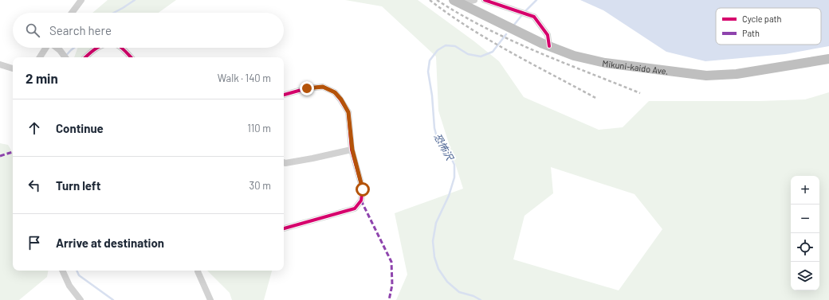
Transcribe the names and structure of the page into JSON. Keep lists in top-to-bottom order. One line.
{"streets":{"highway":["Mikuni-kaido Ave."]},"water":["恐怖沢"],"legend":["Cycle path","Path"],"page":{"search":"Search here","heading":["2 min","Walk · 140 m"],"list":[["Continue","110 m"],["Turn left","30 m"],"Arrive at destination"],"map_buttons":["+","−"]}}
